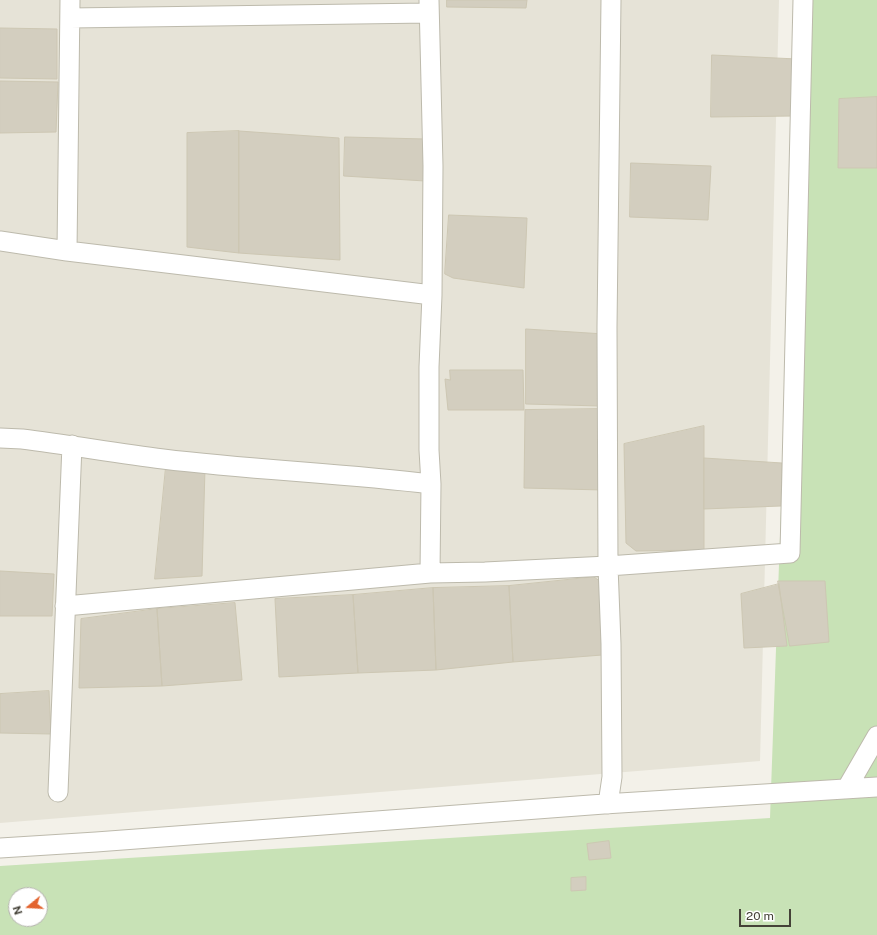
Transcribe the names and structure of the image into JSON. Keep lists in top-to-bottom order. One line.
{"scale_bar":"20 m","north":"left"}
